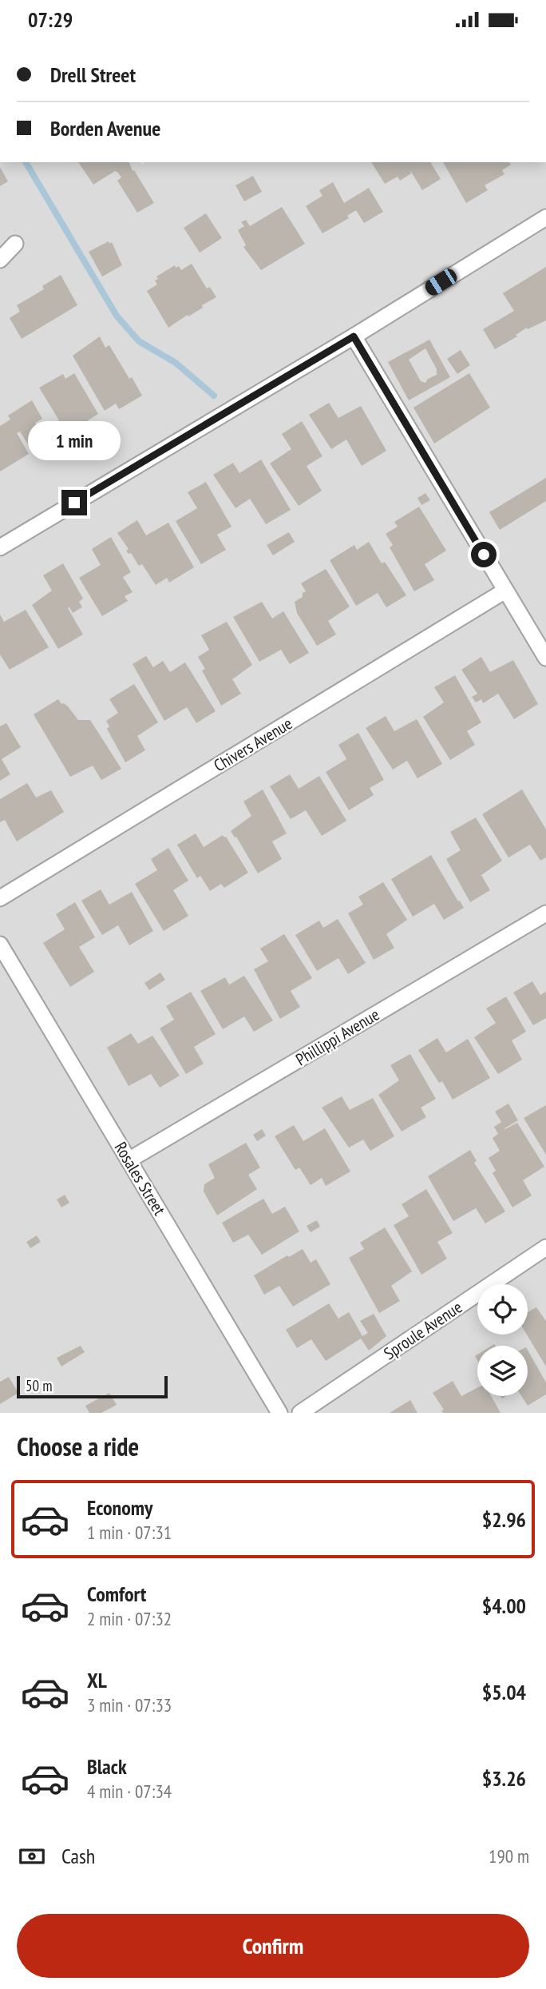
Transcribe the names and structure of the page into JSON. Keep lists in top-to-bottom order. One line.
{"streets":{"street":["Chivers Avenue","Phillippi Avenue","Rosales Street","Sproule Avenue"]},"crossings":[["Phillippi Avenue","Rosales Street"]],"scale_bar":"50 m","page":{"status":"07:29","banner":["Drell Street","Borden Avenue"],"bubble":"1 min","scale":"50 m","heading":"Choose a ride","list":[{"name":"Economy","note":"1 min · 07:31","value":"$2.96"},{"name":"Comfort","note":"2 min · 07:32","value":"$4.00"},{"name":"XL","note":"3 min · 07:33","value":"$5.04"},{"name":"Black","note":"4 min · 07:34","value":"$3.26"}],"pay":["Cash","190 m"],"buttons":"Confirm"}}
